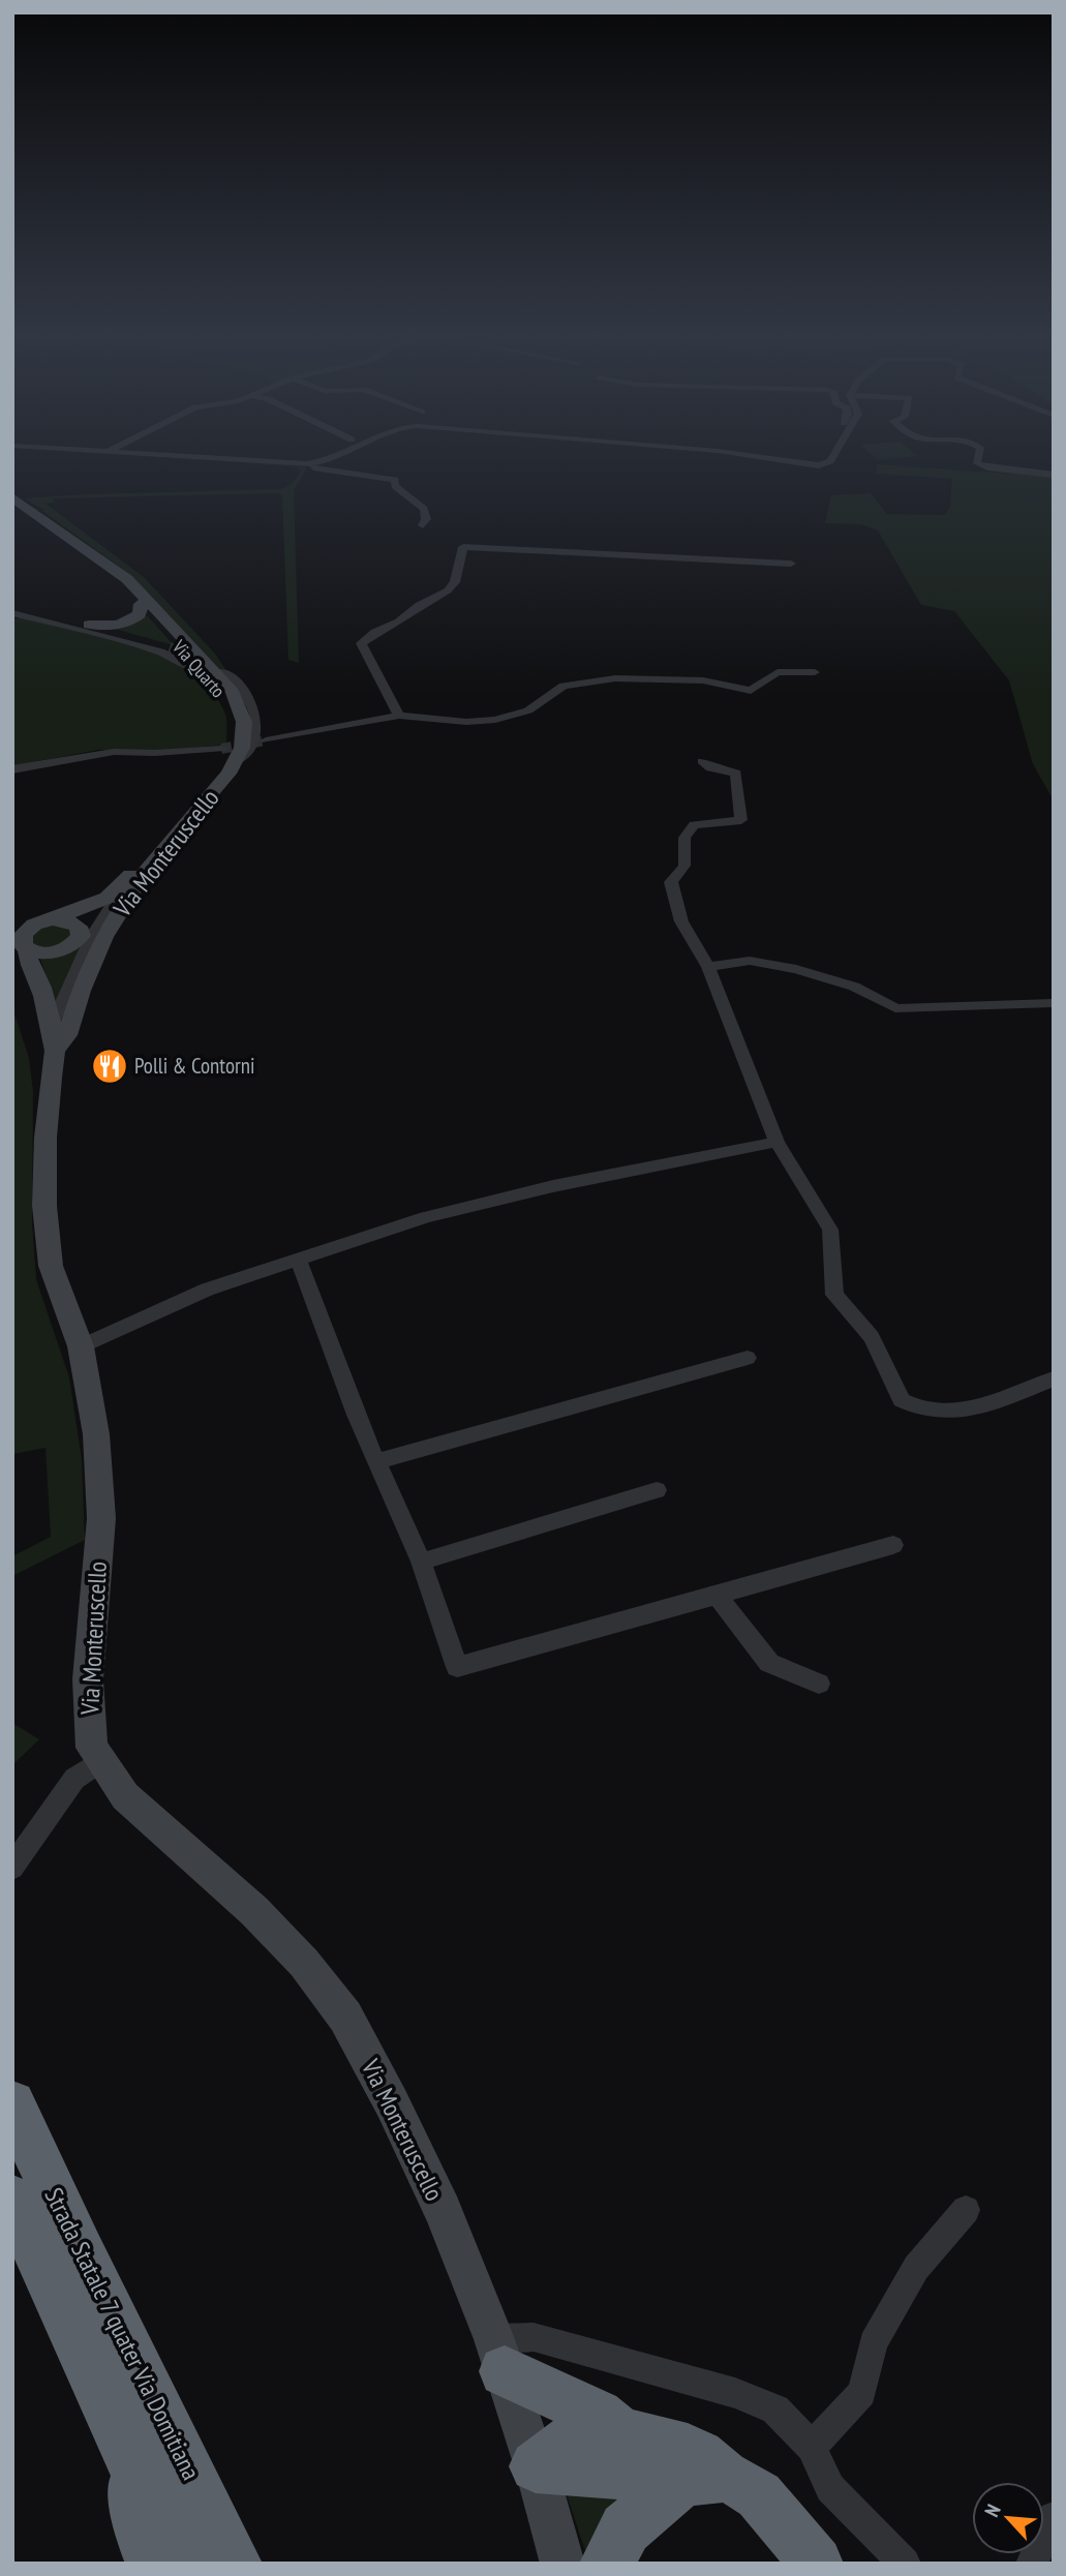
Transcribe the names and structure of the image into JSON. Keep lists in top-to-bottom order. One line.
{"streets":{"highway":["Strada Statale 7 quater Via Domitiana"],"street":["Via Quarto","Via Monteruscello"]},"crossings":[["Via Quarto","Via Monteruscello"]],"places":{"restaurant":["Polli & Contorni"]},"north":"top left"}
